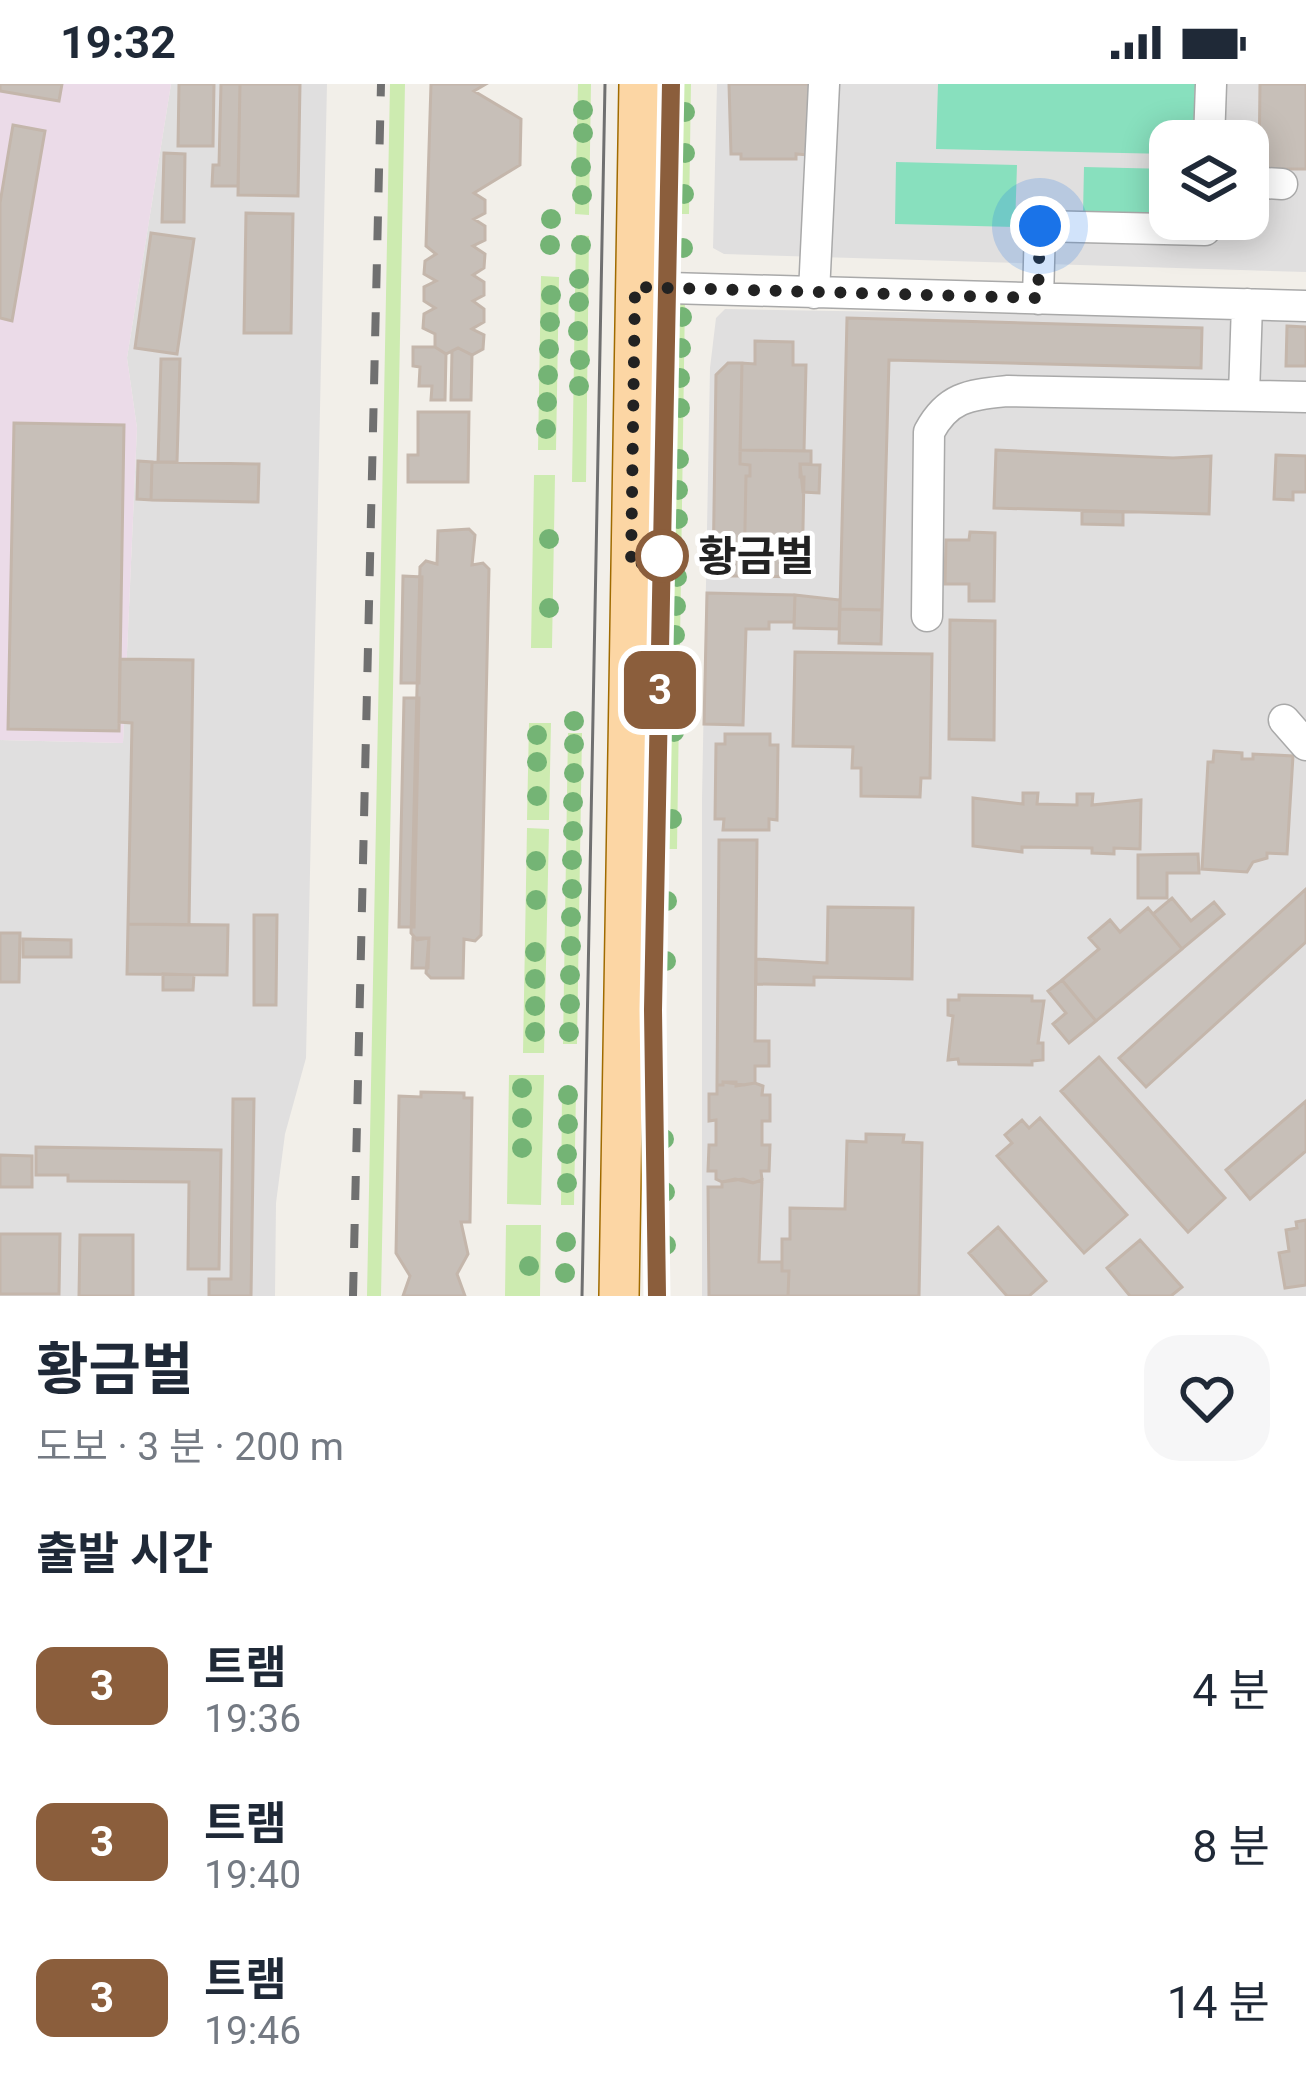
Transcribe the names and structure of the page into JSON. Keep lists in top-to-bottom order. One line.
{"places":["황금벌"],"lines":["tram line 3"],"page":{"status":"19:32","on_map":"3","heading":[["황금벌","도보 · 3 분 · 200 m"],"출발 시간"],"list":[{"mark":"3","name":"트램","note":"19:36","value":"4 분"},{"mark":"3","name":"트램","note":"19:40","value":"8 분"},{"mark":"3","name":"트램","note":"19:46","value":"14 분"}]}}
